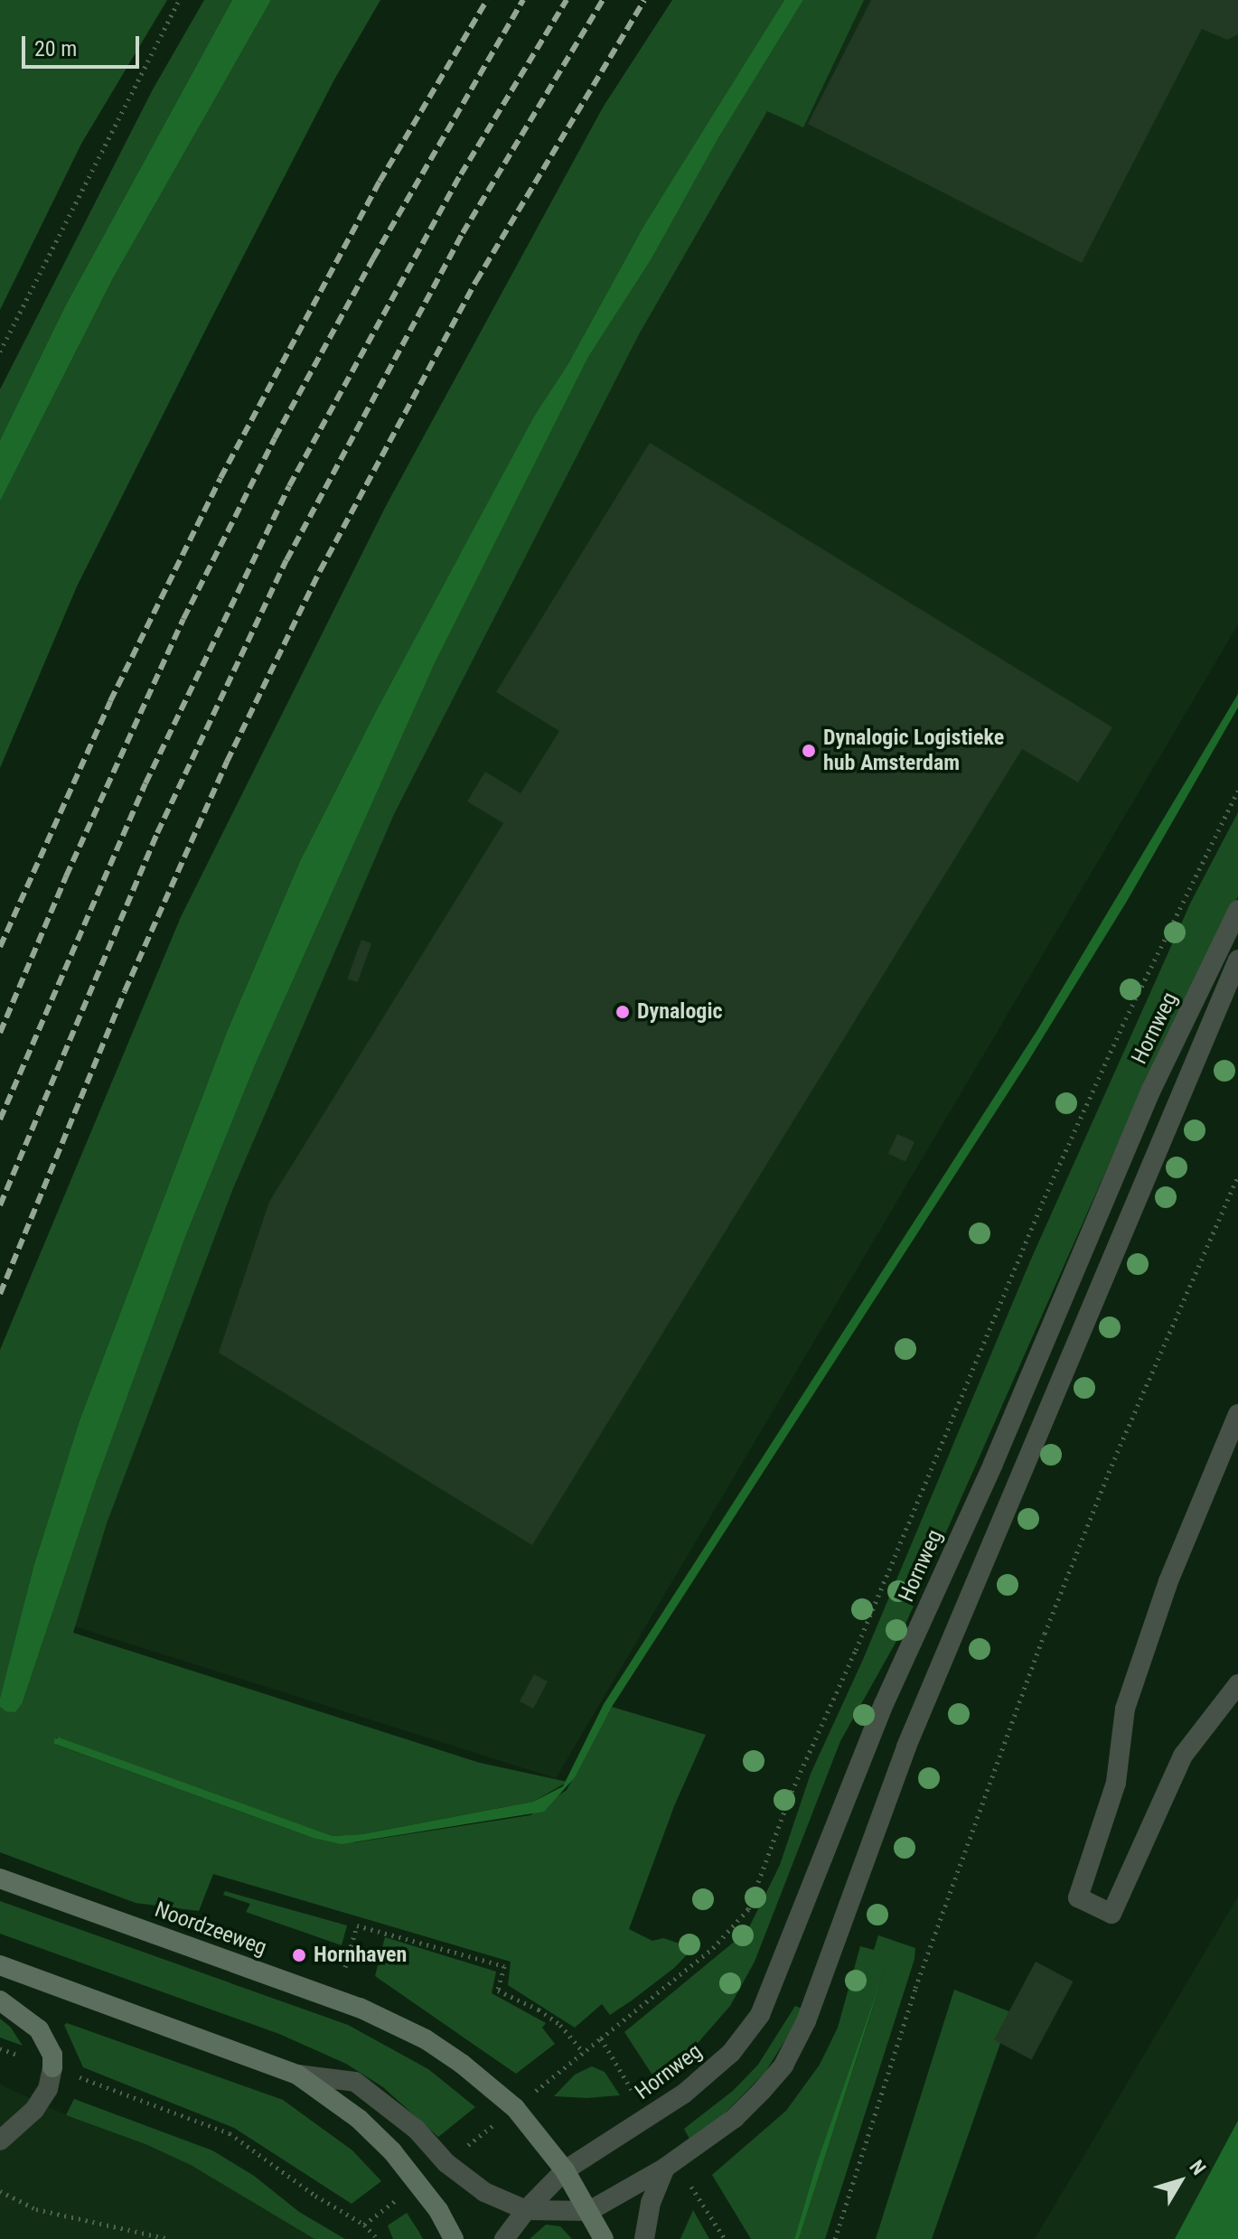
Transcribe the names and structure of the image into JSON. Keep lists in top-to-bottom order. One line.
{"streets":{"main road":["Noordzeeweg"],"street":["Hornweg"]},"crossings":[["Hornweg","Noordzeeweg"]],"places":["Dynalogic Logistieke hub Amsterdam","Dynalogic","Hornhaven"],"scale_bar":"20 m","north":"top right"}
